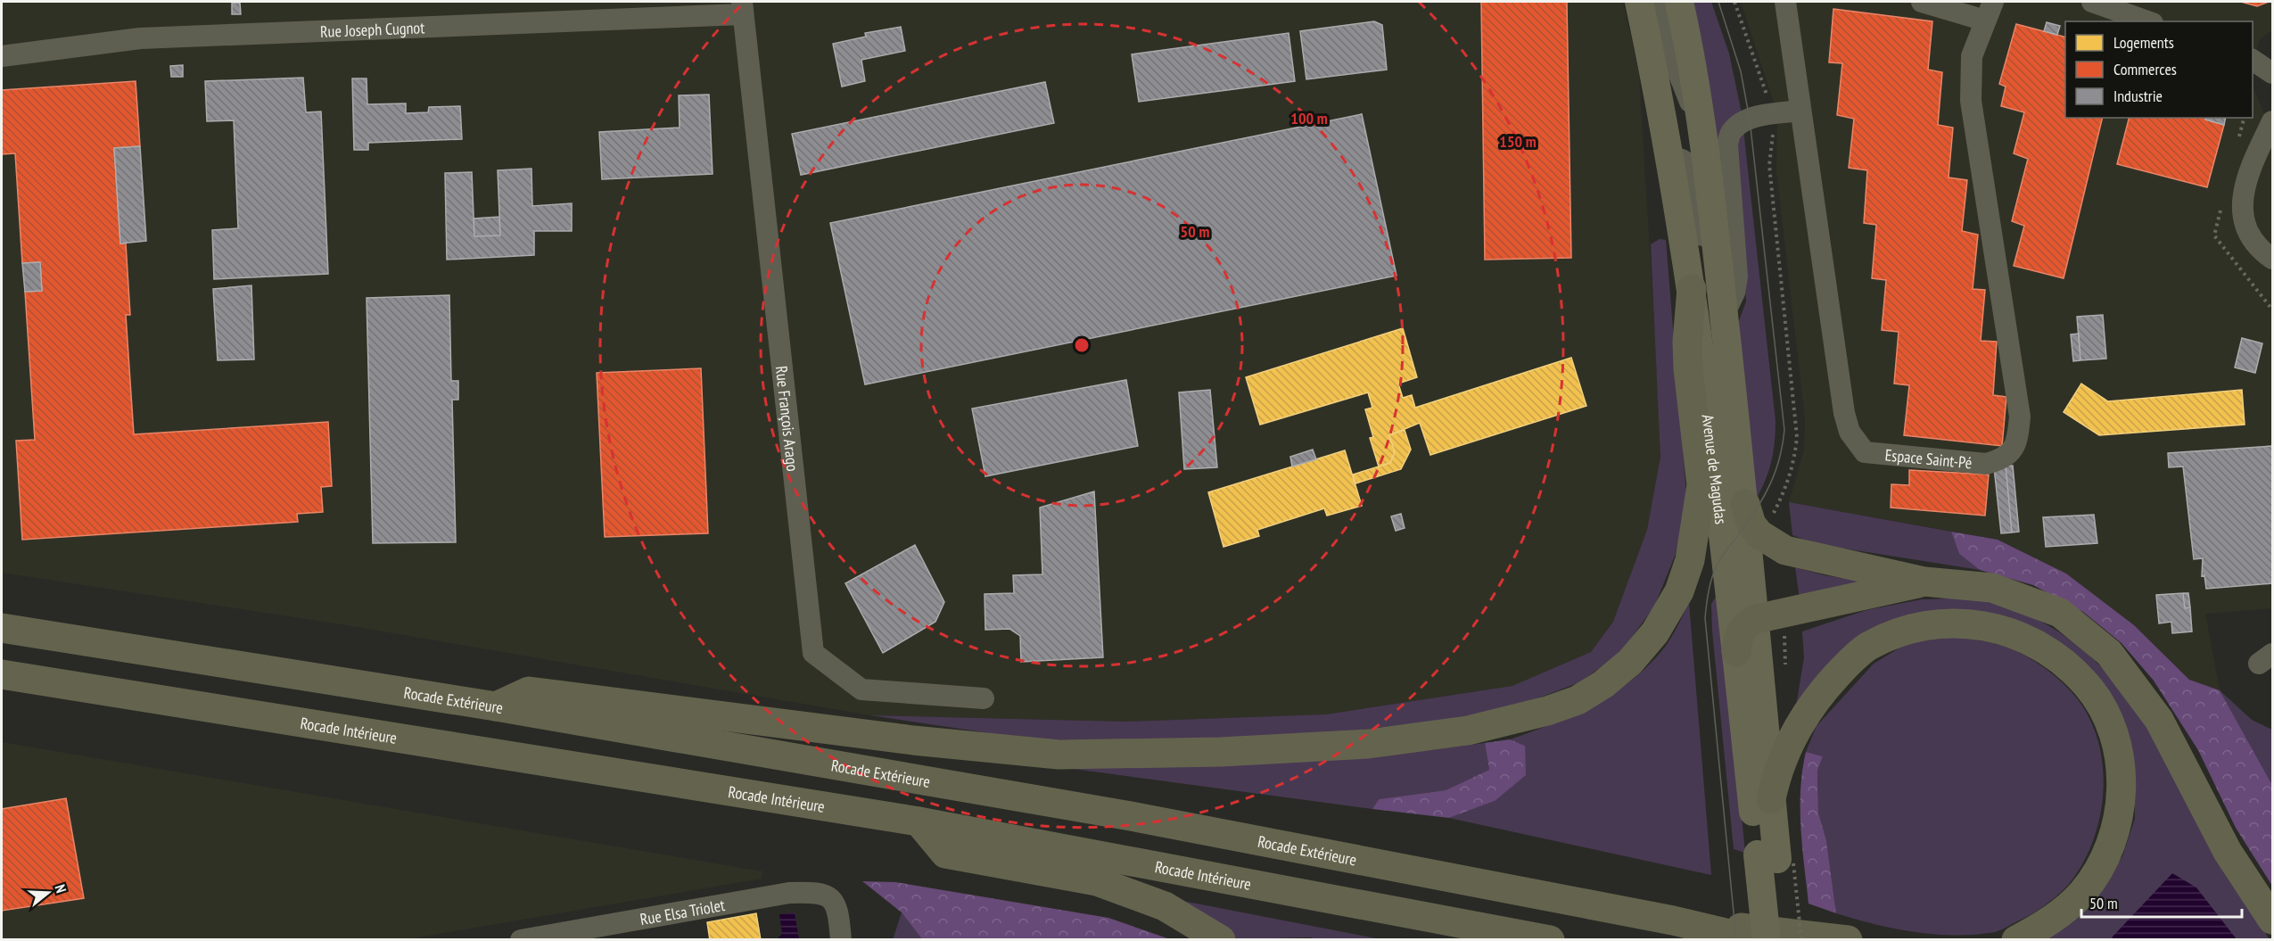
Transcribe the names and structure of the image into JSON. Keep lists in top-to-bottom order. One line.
{"streets":{"highway":["Rocade Extérieure","Rocade Intérieure"],"main road":["Avenue de Magudas"],"street":["Rue Joseph Cugnot","Rue François Arago","Espace Saint-Pé","Rue Elsa Triolet"]},"crossings":[["Rue Joseph Cugnot","Rue François Arago"]],"legend":["Logements","Commerces","Industrie"],"scale_bar":"50 m","north":"right","rings":["100 m","150 m","50 m"]}
